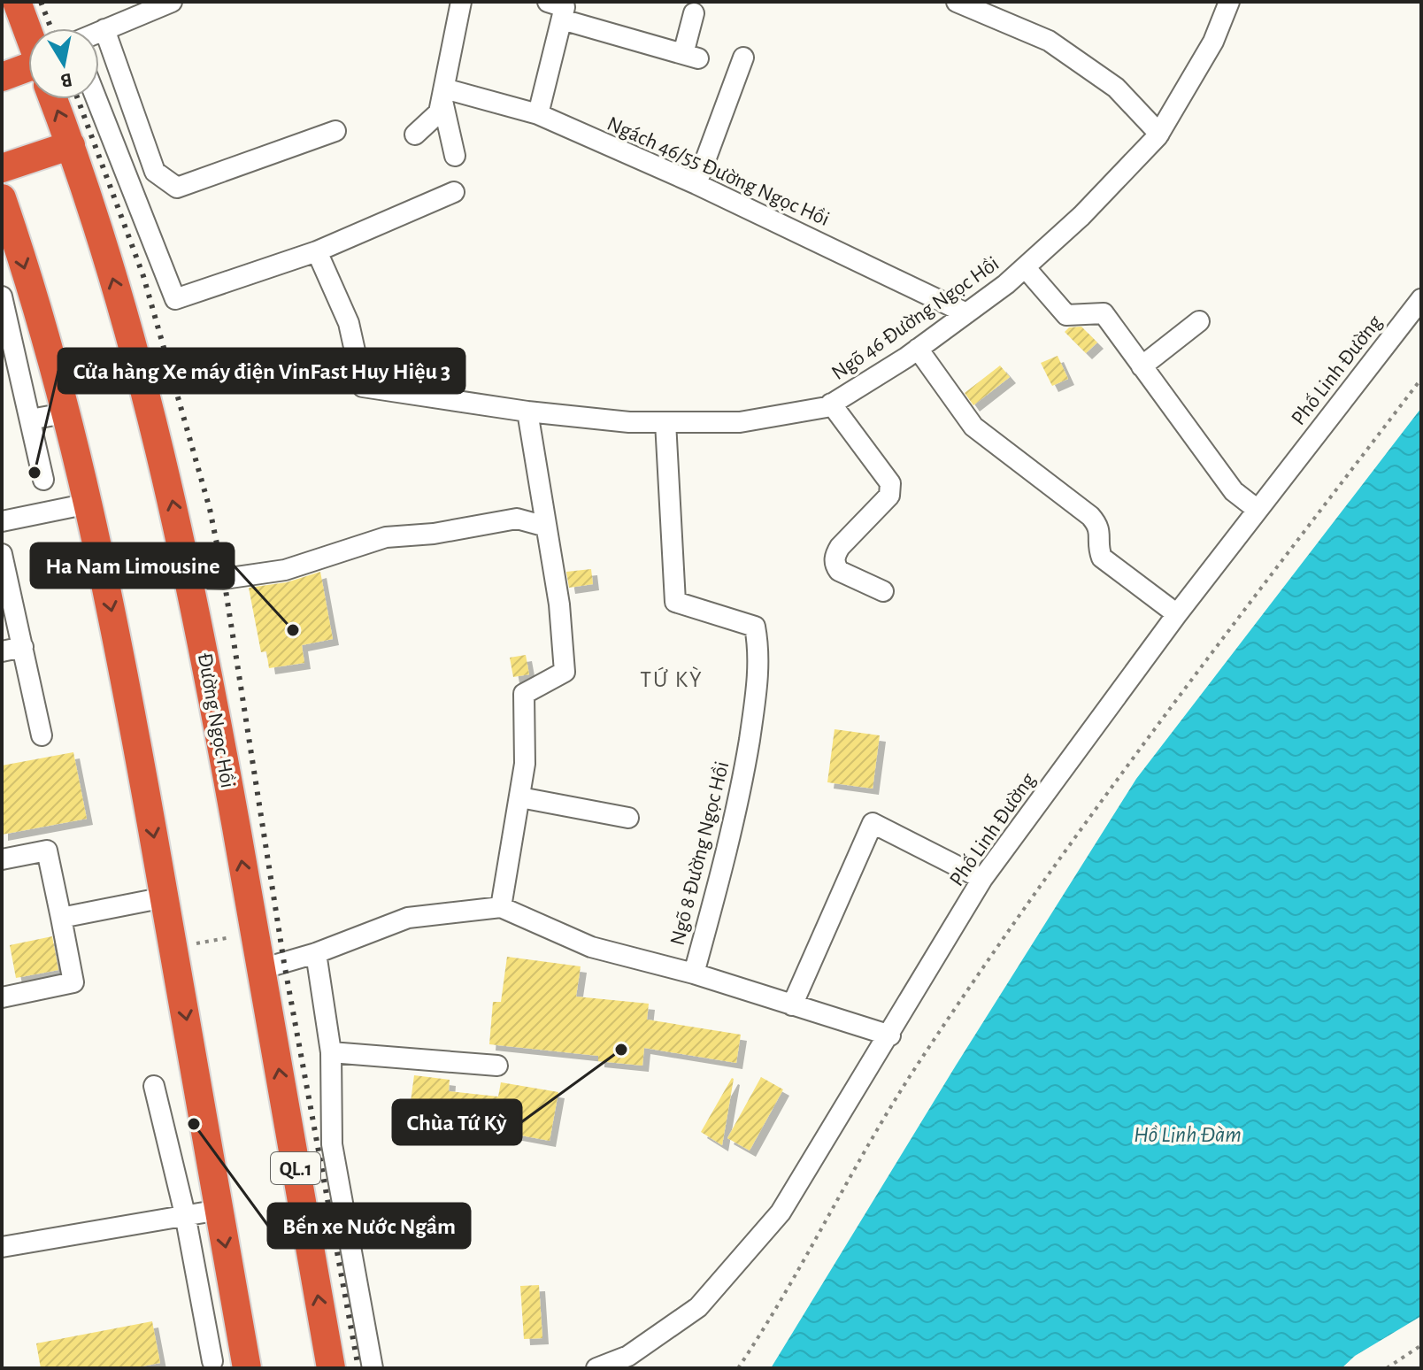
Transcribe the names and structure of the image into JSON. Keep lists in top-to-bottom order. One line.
{"streets":{"highway":["Đường Ngọc Hồi","QL.1"],"street":["Ngách 46/55 Đường Ngọc Hồi","Ngõ 46 Đường Ngọc Hồi","Phố Linh Đường","Ngõ 8 Đường Ngọc Hồi"]},"crossings":[["Ngách 46/55 Đường Ngọc Hồi","Ngõ 46 Đường Ngọc Hồi"],["Ngõ 46 Đường Ngọc Hồi","Ngõ 8 Đường Ngọc Hồi"],["Phố Linh Đường","Ngõ 8 Đường Ngọc Hồi"]],"districts":["TỨ KỲ"],"water":["Hồ Linh Đàm"],"places":["Cửa hàng Xe máy điện VinFast Huy Hiệu 3","Ha Nam Limousine","Chùa Tứ Kỳ","Bến xe Nước Ngầm"],"north":"bottom"}
